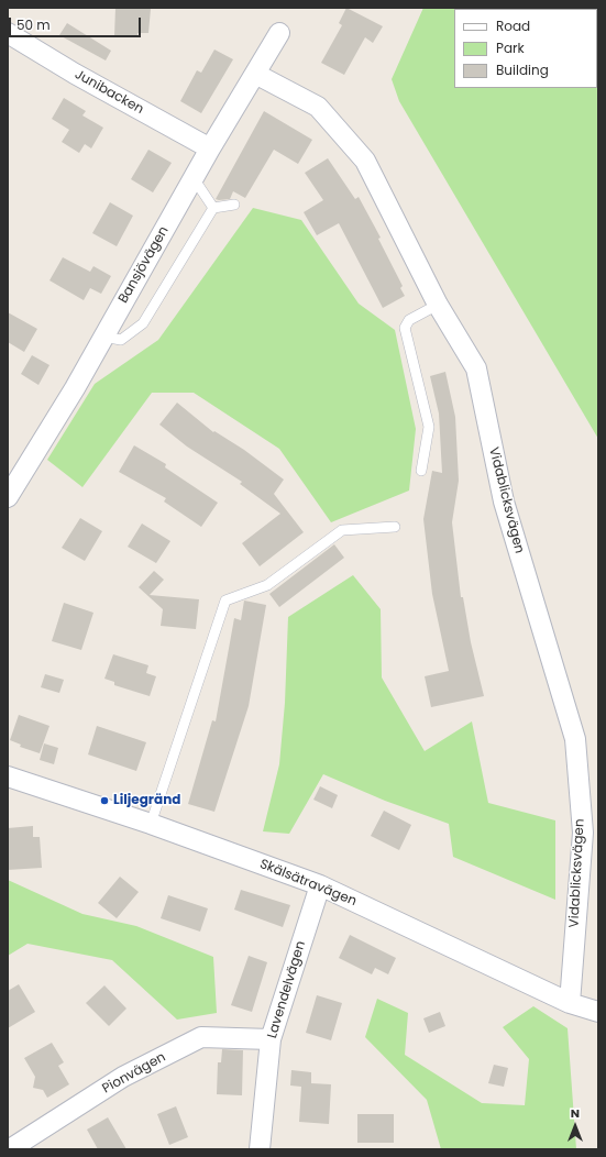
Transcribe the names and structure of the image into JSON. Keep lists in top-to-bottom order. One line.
{"streets":{"street":["Junibacken","Bansjövägen","Vidablicksvägen","Skälsätravägen","Lavendelvägen","Pionvägen"]},"crossings":[["Junibacken","Bansjövägen"],["Bansjövägen","Vidablicksvägen"],["Vidablicksvägen","Skälsätravägen"],["Skälsätravägen","Lavendelvägen"],["Lavendelvägen","Pionvägen"]],"places":["Liljegränd"],"legend":["Road","Park","Building"],"scale_bar":"50 m","north":"top"}
